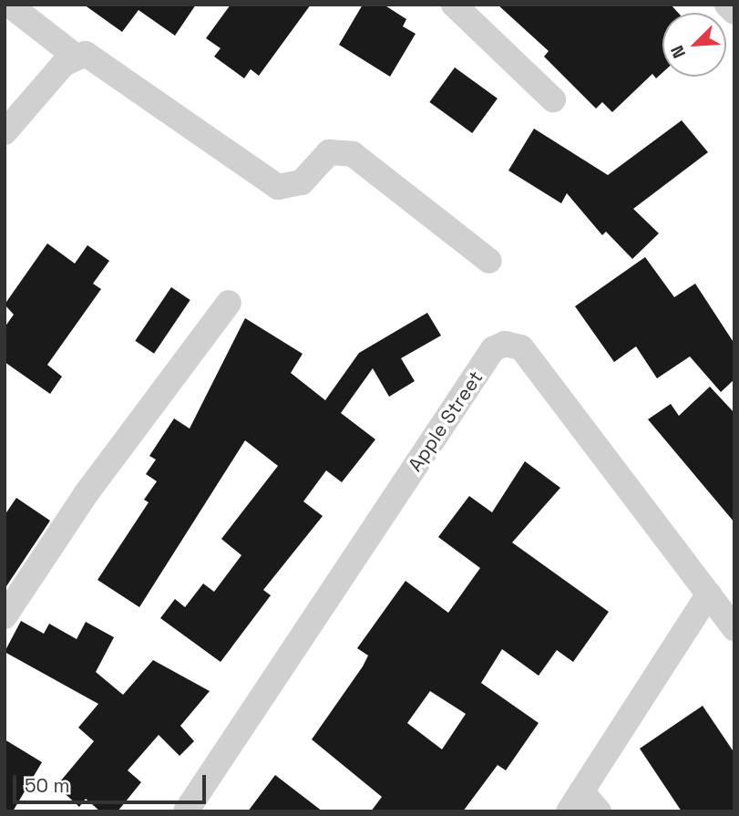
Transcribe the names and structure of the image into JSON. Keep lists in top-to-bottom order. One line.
{"streets":{"street":["Apple Street"]},"scale_bar":"50 m","north":"bottom left"}
